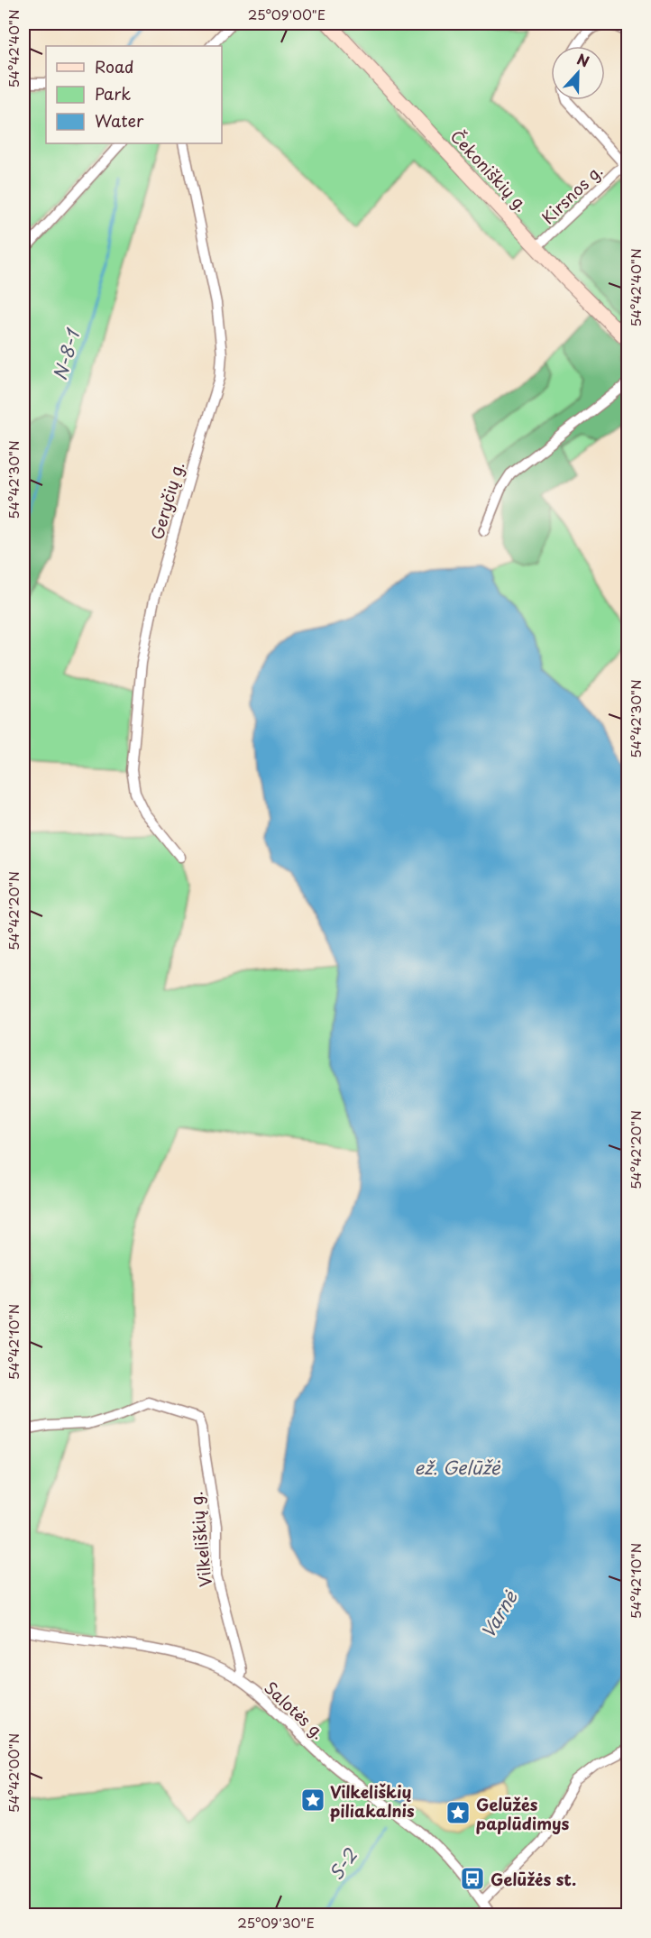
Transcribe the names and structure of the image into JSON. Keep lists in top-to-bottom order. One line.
{"streets":{"main road":["Čekoniškių g."],"street":["Kirsnos g.","Geryčių g.","Vilkeliškių g.","Salotės g."]},"crossings":[["Čekoniškių g.","Kirsnos g."],["Vilkeliškių g.","Salotės g."]],"water":["N-8-1","ež. Gelūžė","Varnė","S-2"],"places":{"place":["Vilkeliškių piliakalnis","Gelūžės paplūdimys"],"bus stop":["Gelūžės st."]},"legend":["Road","Park","Water"],"north":"top","coordinates":["25°09'00\"E","54°42'40\"N","54°42'30\"N","54°42'20\"N","54°42'10\"N","54°42'00\"N","25°09'30\"E"]}
